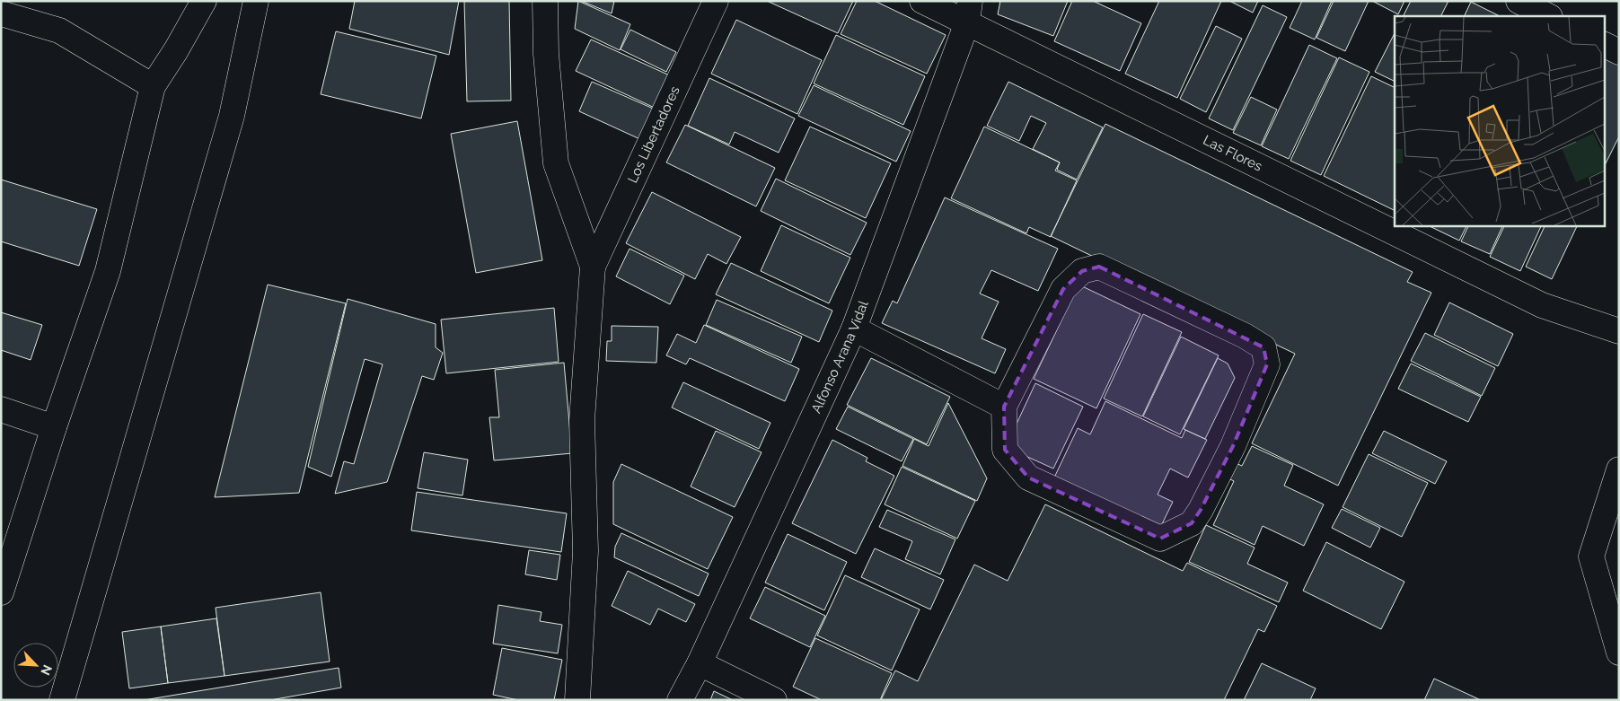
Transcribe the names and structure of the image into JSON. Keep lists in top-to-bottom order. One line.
{"streets":{"main road":["Los Libertadores","Las Flores","Alfonso Arana Vidal"]},"crossings":[["Las Flores","Alfonso Arana Vidal"]],"north":"bottom right"}
